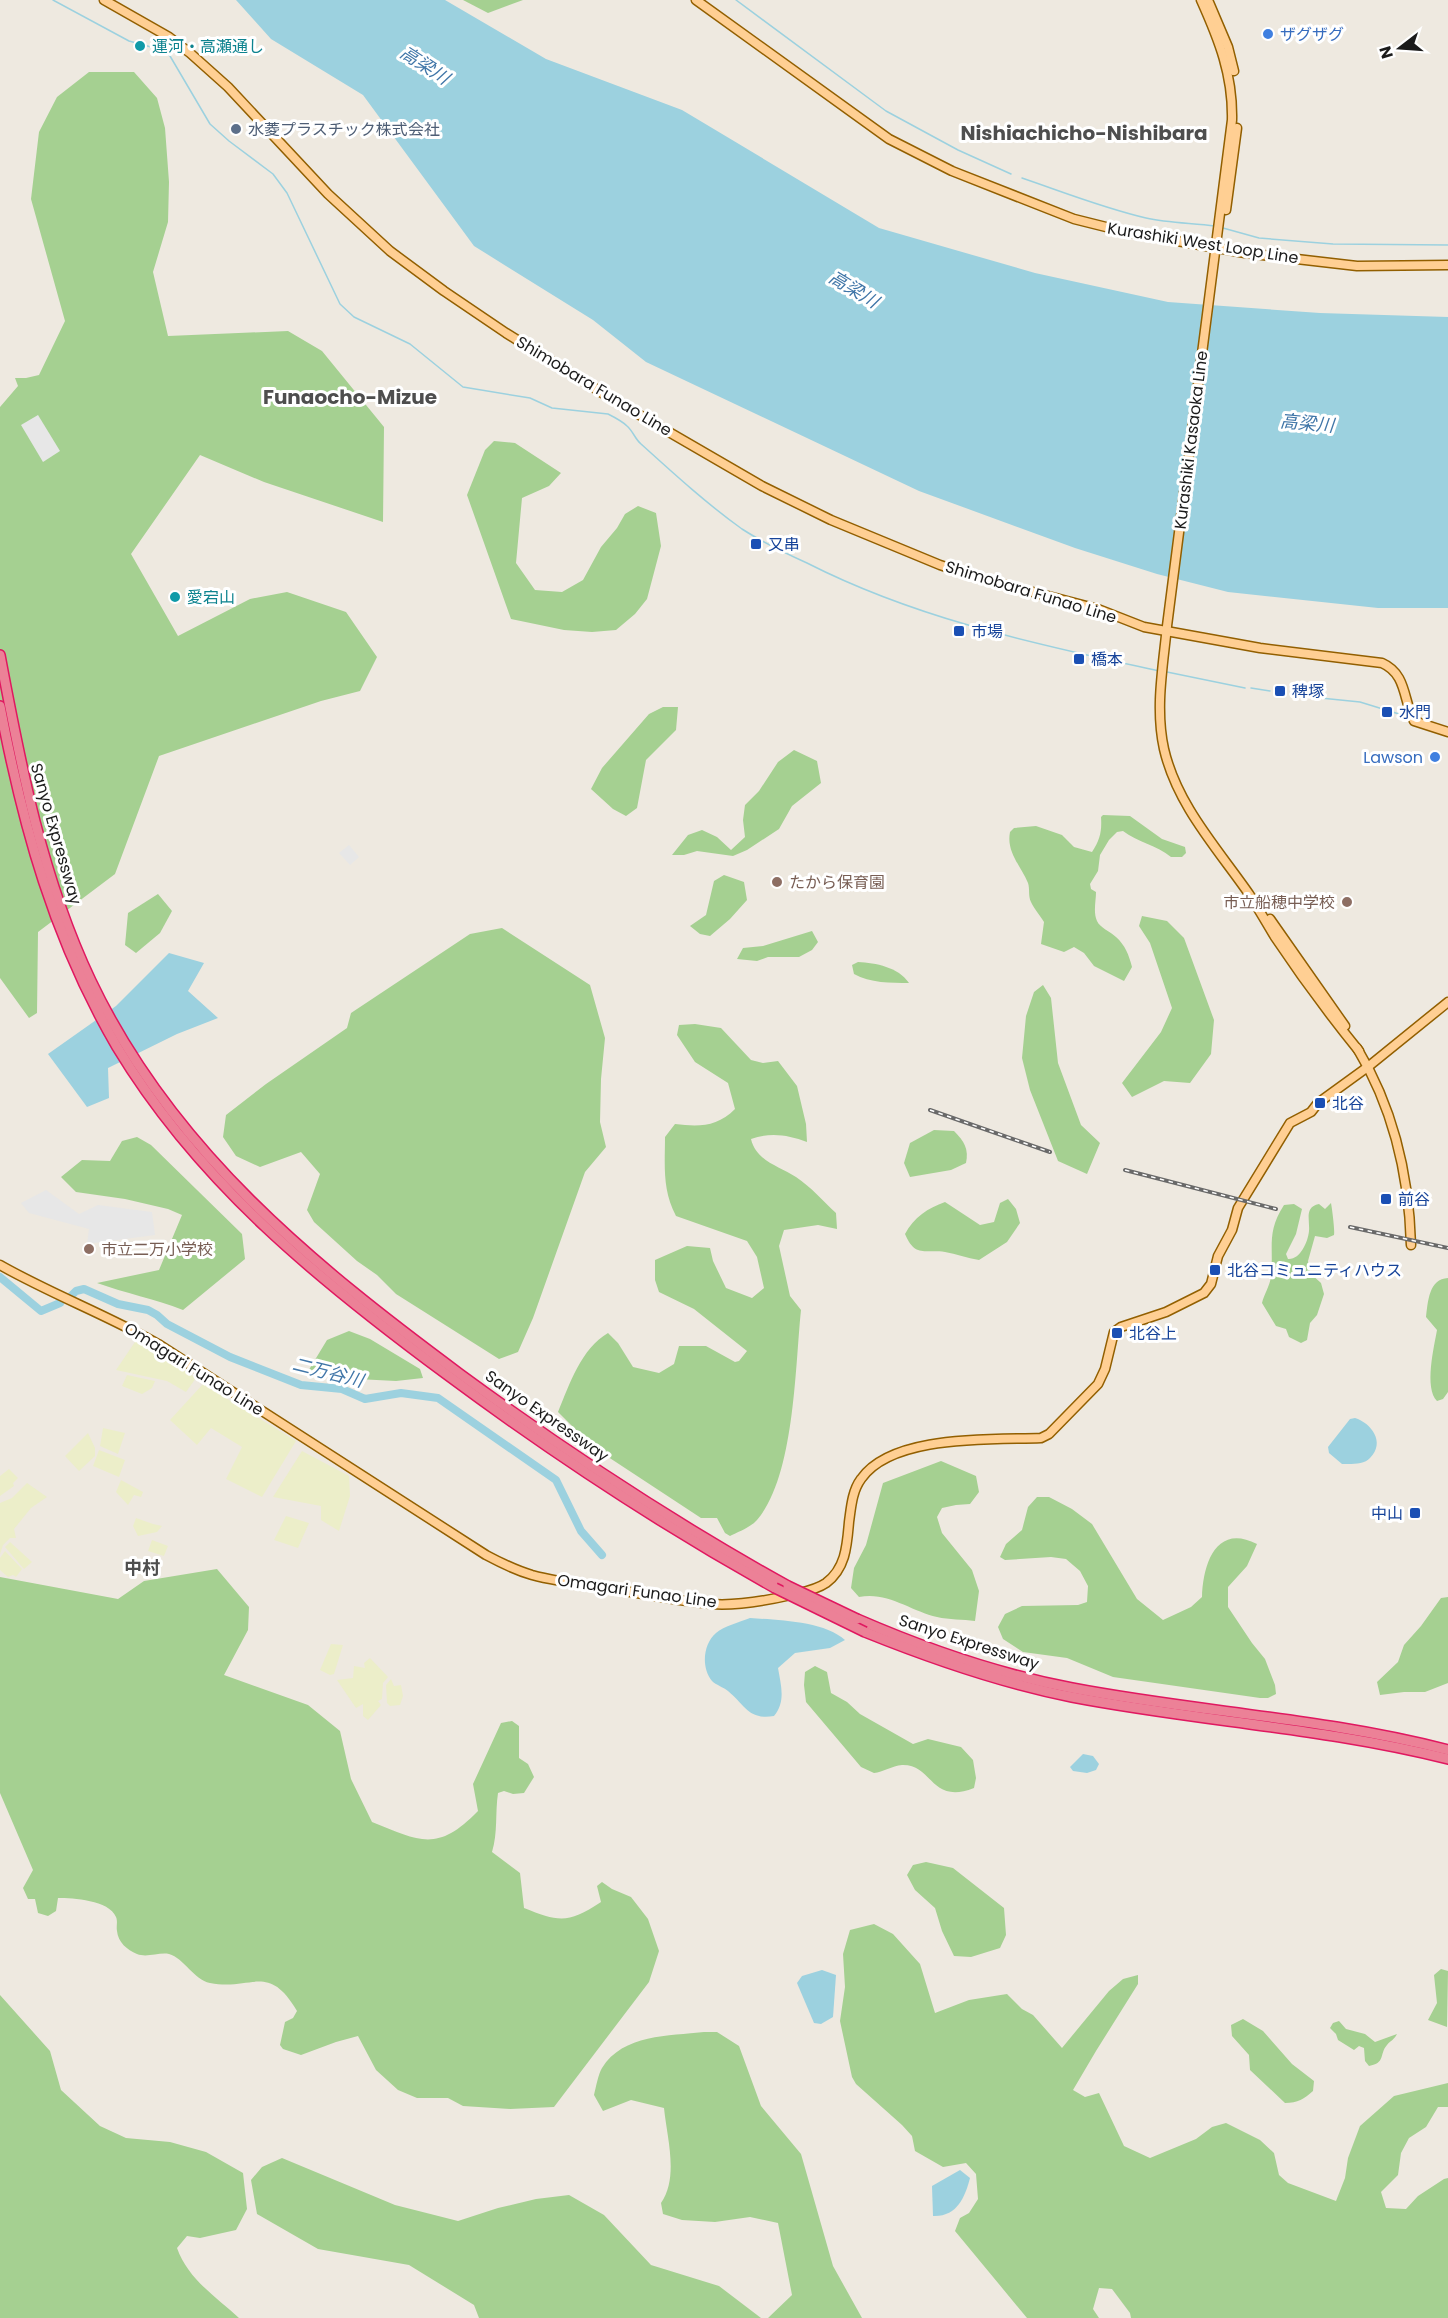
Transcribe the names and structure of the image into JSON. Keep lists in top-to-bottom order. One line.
{"streets":{"highway":["Sanyo Expressway"],"main road":["Kurashiki West Loop Line","Shimobara Funao Line","Kurashiki Kasaoka Line","Omagari Funao Line"]},"crossings":[["Kurashiki West Loop Line","Kurashiki Kasaoka Line"],["Shimobara Funao Line","Kurashiki Kasaoka Line"],["Kurashiki Kasaoka Line","Omagari Funao Line"]],"districts":["Nishiachicho-Nishibara","Funaocho-Mizue","中村"],"water":["高梁川","二万谷川"],"places":{"other":["ザグザグ","運河・高瀬通し","水菱プラスチック株式会社","愛宕山","Lawson","たから保育園","市立船穂中学校","市立二万小学校"],"transit":["又串","市場","橋本","稗塚","水門","北谷","前谷","北谷コミュニティハウス","北谷上","中山"]},"north":"left"}
